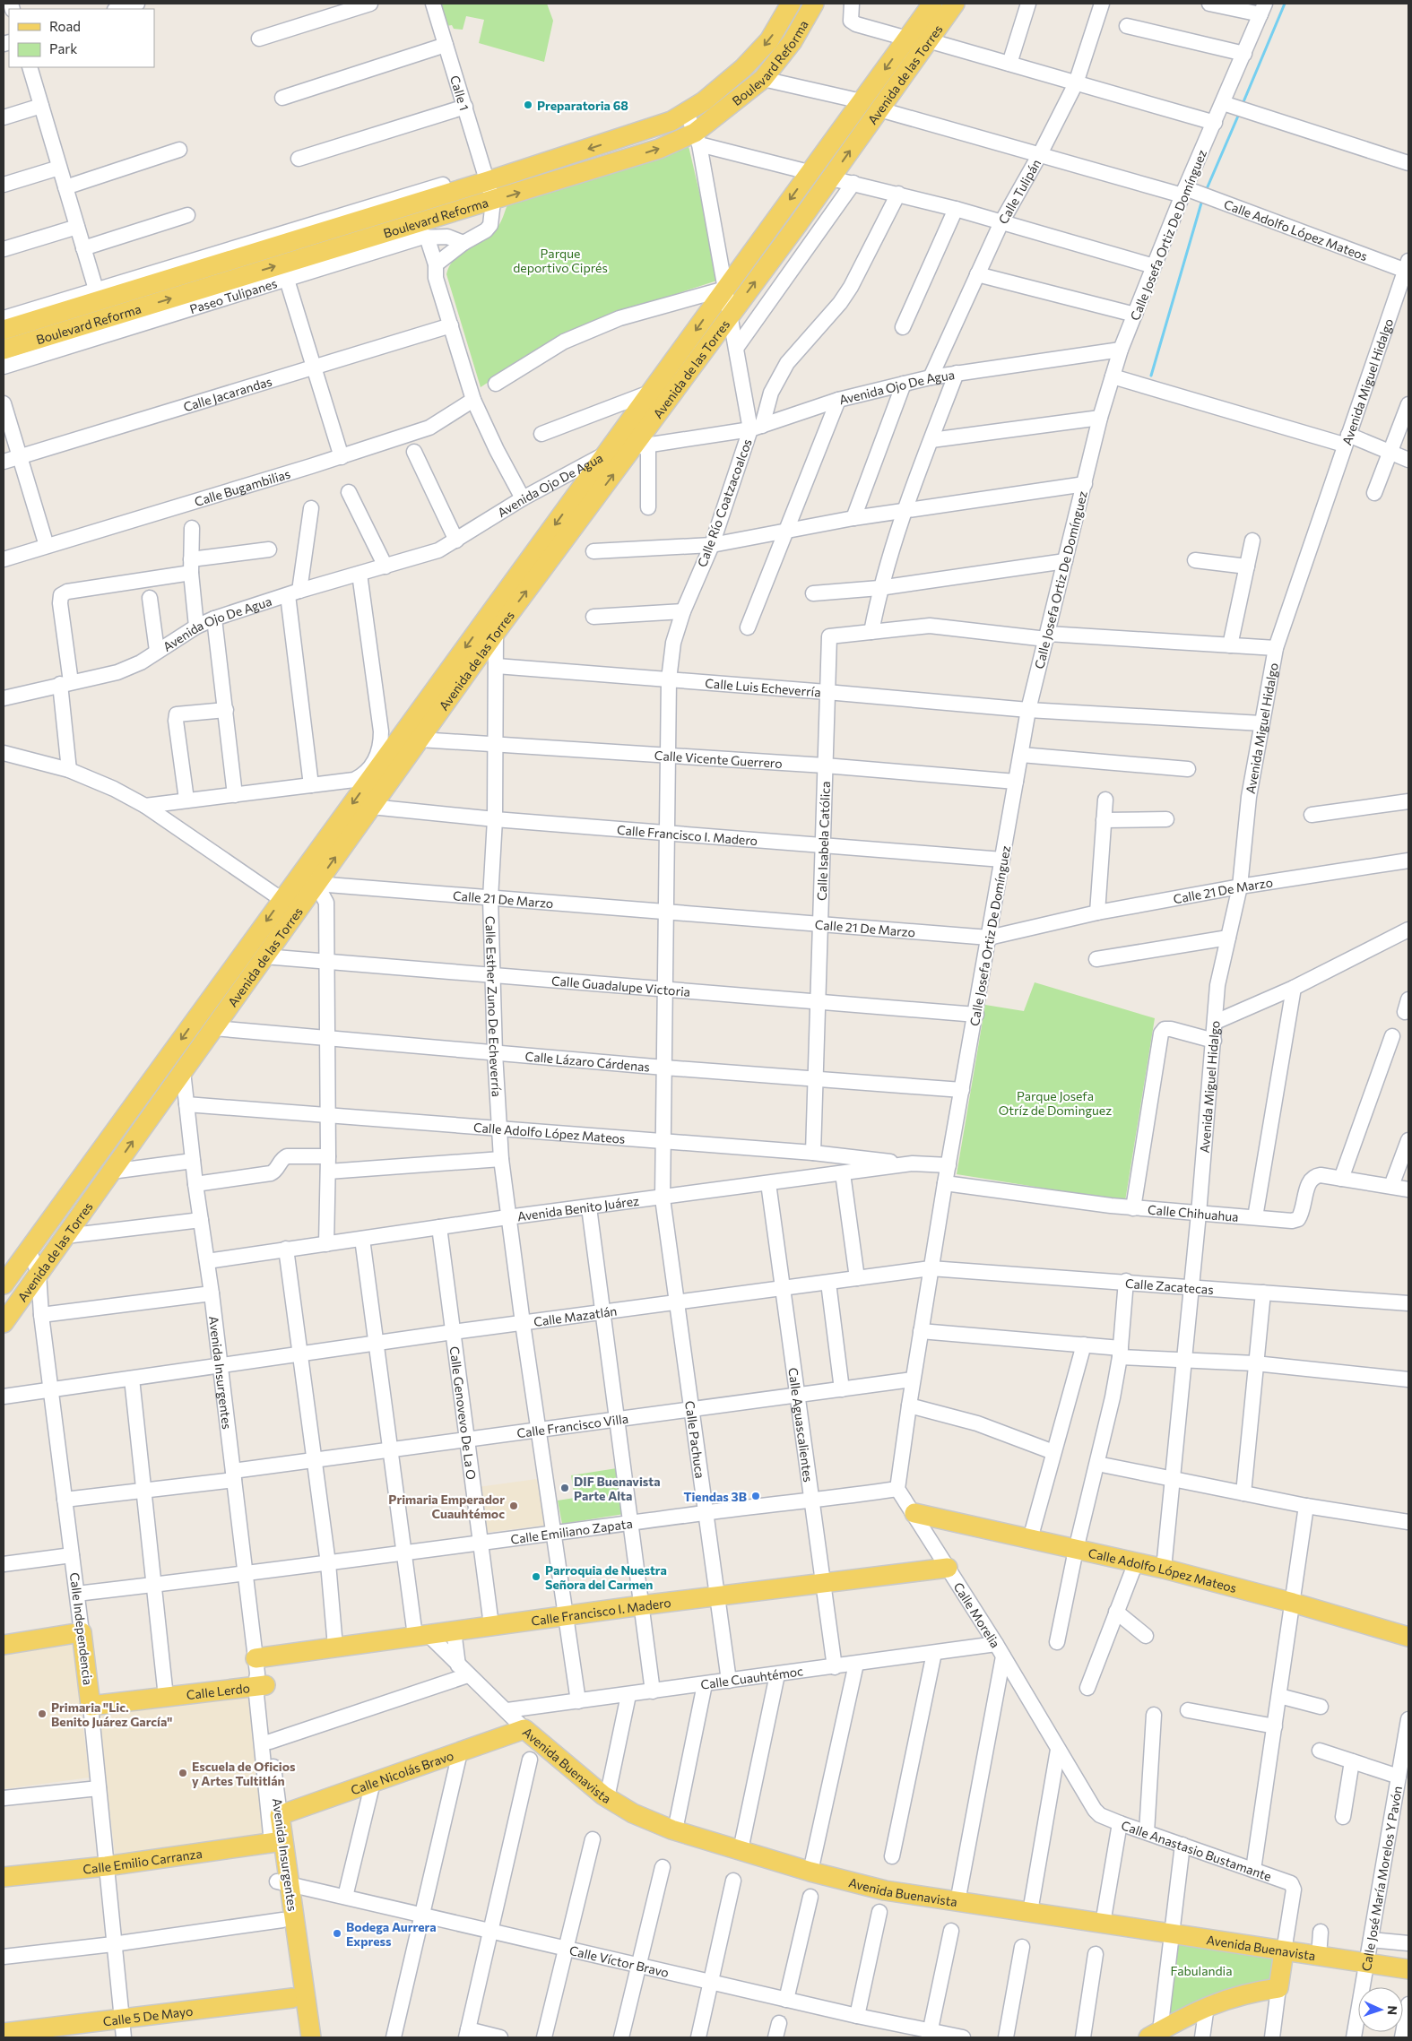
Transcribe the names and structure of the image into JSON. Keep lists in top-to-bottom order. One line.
{"streets":{"main road":["Boulevard Reforma","Avenida de las Torres","Calle Adolfo López Mateos","Calle Francisco I. Madero","Avenida Insurgentes","Calle Independencia","Calle Lerdo","Avenida Buenavista","Calle Nicolás Bravo","Calle Emilio Carranza","Calle 5 De Mayo"],"street":["Calle 1","Calle Tulipán","Calle Josefa Ortiz De Domínguez","Paseo Tulipanes","Avenida Miguel Hidalgo","Avenida Ojo De Agua","Calle Jacarandas","Calle Bugambilias","Calle Río Coatzacoalcos","Calle Luis Echeverría","Calle Vicente Guerrero","Calle Isabela Católica","Calle 21 De Marzo","Calle Guadalupe Victoria","Calle Esther Zuno De Echeverría","Calle Lázaro Cárdenas","Avenida Benito Juárez","Calle Chihuahua","Calle Zacatecas","Calle Mazatlán","Calle Genovevo De La O","Calle Francisco Villa","Calle Aguascalientes","Calle Pachuca","Calle Emiliano Zapata","Calle Morelia","Calle Cuauhtémoc","Calle Anastasio Bustamante","Calle José María Morelos Y Pavón","Calle Víctor Bravo"]},"crossings":[["Boulevard Reforma","Calle 1"],["Boulevard Reforma","Calle Río Coatzacoalcos"],["Avenida de las Torres","Calle Adolfo López Mateos"],["Avenida de las Torres","Avenida Ojo De Agua"],["Avenida de las Torres","Calle Río Coatzacoalcos"],["Avenida de las Torres","Calle Vicente Guerrero"],["Avenida de las Torres","Calle Francisco I. Madero"],["Avenida de las Torres","Calle 21 De Marzo"],["Avenida de las Torres","Calle Guadalupe Victoria"],["Avenida de las Torres","Calle Esther Zuno De Echeverría"],["Avenida de las Torres","Calle Lázaro Cárdenas"],["Avenida de las Torres","Avenida Insurgentes"],["Avenida de las Torres","Calle Independencia"],["Calle Tulipán","Calle Adolfo López Mateos"],["Calle Tulipán","Avenida Ojo De Agua"],["Calle Adolfo López Mateos","Calle Josefa Ortiz De Domínguez"],["Calle Adolfo López Mateos","Avenida Miguel Hidalgo"],["Calle Adolfo López Mateos","Calle Isabela Católica"],["Calle Adolfo López Mateos","Calle Esther Zuno De Echeverría"],["Calle Adolfo López Mateos","Avenida Benito Juárez"],["Calle Adolfo López Mateos","Avenida Insurgentes"],["Calle Adolfo López Mateos","Calle Pachuca"],["Calle Adolfo López Mateos","Calle Morelia"],["Calle Josefa Ortiz De Domínguez","Avenida Ojo De Agua"],["Calle Josefa Ortiz De Domínguez","Calle Luis Echeverría"],["Calle Josefa Ortiz De Domínguez","Calle Vicente Guerrero"],["Calle Josefa Ortiz De Domínguez","Calle Francisco I. Madero"],["Calle Josefa Ortiz De Domínguez","Calle 21 De Marzo"],["Calle Josefa Ortiz De Domínguez","Calle Guadalupe Victoria"],["Calle Josefa Ortiz De Domínguez","Calle Lázaro Cárdenas"],["Calle Josefa Ortiz De Domínguez","Avenida Benito Juárez"],["Calle Josefa Ortiz De Domínguez","Calle Chihuahua"],["Avenida Miguel Hidalgo","Calle 21 De Marzo"],["Avenida Miguel Hidalgo","Calle Chihuahua"],["Avenida Miguel Hidalgo","Calle Zacatecas"],["Avenida Ojo De Agua","Calle Río Coatzacoalcos"],["Calle Río Coatzacoalcos","Calle Luis Echeverría"],["Calle Río Coatzacoalcos","Calle Vicente Guerrero"],["Calle Río Coatzacoalcos","Calle Francisco I. Madero"],["Calle Río Coatzacoalcos","Calle 21 De Marzo"],["Calle Río Coatzacoalcos","Calle Pachuca"],["Calle Luis Echeverría","Calle Isabela Católica"],["Calle Luis Echeverría","Calle Esther Zuno De Echeverría"],["Calle Vicente Guerrero","Calle Isabela Católica"],["Calle Vicente Guerrero","Calle Esther Zuno De Echeverría"],["Calle Francisco I. Madero","Calle Isabela Católica"],["Calle Francisco I. Madero","Calle Esther Zuno De Echeverría"],["Calle Francisco I. Madero","Avenida Insurgentes"],["Calle Francisco I. Madero","Calle Genovevo De La O"],["Calle Francisco I. Madero","Calle Aguascalientes"],["Calle Francisco I. Madero","Calle Pachuca"],["Calle Francisco I. Madero","Calle Morelia"],["Calle Francisco I. Madero","Calle Lerdo"],["Calle Francisco I. Madero","Avenida Buenavista"],["Calle Isabela Católica","Calle 21 De Marzo"],["Calle Isabela Católica","Calle Guadalupe Victoria"],["Calle Isabela Católica","Calle Lázaro Cárdenas"],["Calle 21 De Marzo","Calle Esther Zuno De Echeverría"],["Calle 21 De Marzo","Calle Pachuca"],["Calle Guadalupe Victoria","Calle Esther Zuno De Echeverría"],["Calle Guadalupe Victoria","Calle Pachuca"],["Calle Esther Zuno De Echeverría","Calle Lázaro Cárdenas"],["Calle Esther Zuno De Echeverría","Avenida Benito Juárez"],["Calle Esther Zuno De Echeverría","Calle Mazatlán"],["Calle Esther Zuno De Echeverría","Calle Francisco Villa"],["Calle Esther Zuno De Echeverría","Calle Emiliano Zapata"],["Calle Esther Zuno De Echeverría","Calle Cuauhtémoc"],["Calle Lázaro Cárdenas","Calle Pachuca"],["Avenida Benito Juárez","Avenida Insurgentes"],["Avenida Benito Juárez","Calle Genovevo De La O"],["Avenida Benito Juárez","Calle Aguascalientes"],["Avenida Benito Juárez","Calle Pachuca"],["Calle Zacatecas","Calle Mazatlán"],["Calle Mazatlán","Avenida Insurgentes"],["Calle Mazatlán","Calle Genovevo De La O"],["Calle Mazatlán","Calle Aguascalientes"],["Calle Mazatlán","Calle Pachuca"],["Calle Mazatlán","Calle Independencia"],["Avenida Insurgentes","Calle Francisco Villa"],["Avenida Insurgentes","Calle Emiliano Zapata"],["Avenida Insurgentes","Calle Lerdo"],["Avenida Insurgentes","Calle Nicolás Bravo"],["Avenida Insurgentes","Calle Emilio Carranza"],["Avenida Insurgentes","Calle Víctor Bravo"],["Avenida Insurgentes","Calle 5 De Mayo"],["Calle Genovevo De La O","Calle Francisco Villa"],["Calle Genovevo De La O","Calle Emiliano Zapata"],["Calle Francisco Villa","Calle Aguascalientes"],["Calle Francisco Villa","Calle Pachuca"],["Calle Francisco Villa","Calle Independencia"],["Calle Aguascalientes","Calle Emiliano Zapata"],["Calle Aguascalientes","Calle Cuauhtémoc"],["Calle Pachuca","Calle Emiliano Zapata"],["Calle Pachuca","Calle Cuauhtémoc"],["Calle Emiliano Zapata","Calle Morelia"],["Calle Morelia","Calle Cuauhtémoc"],["Calle Morelia","Calle Anastasio Bustamante"],["Calle Independencia","Calle Lerdo"],["Calle Independencia","Calle Emilio Carranza"],["Calle Independencia","Calle 5 De Mayo"],["Calle Cuauhtémoc","Avenida Buenavista"],["Avenida Buenavista","Calle Nicolás Bravo"],["Avenida Buenavista","Calle Anastasio Bustamante"],["Avenida Buenavista","Calle José María Morelos Y Pavón"]],"parks":["Parque deportivo Ciprés","Parque Josefa Otríz de Dominguez","Fabulandia"],"places":["Preparatoria 68","DIF Buenavista Parte Alta","Tiendas 3B","Primaria Emperador Cuauhtémoc","Parroquia de Nuestra Señora del Carmen","Primaria \"Lic. Benito Juárez García\"","Escuela de Oficios y Artes Tultitlán","Bodega Aurrera Express"],"legend":["Road","Park"],"north":"right"}
